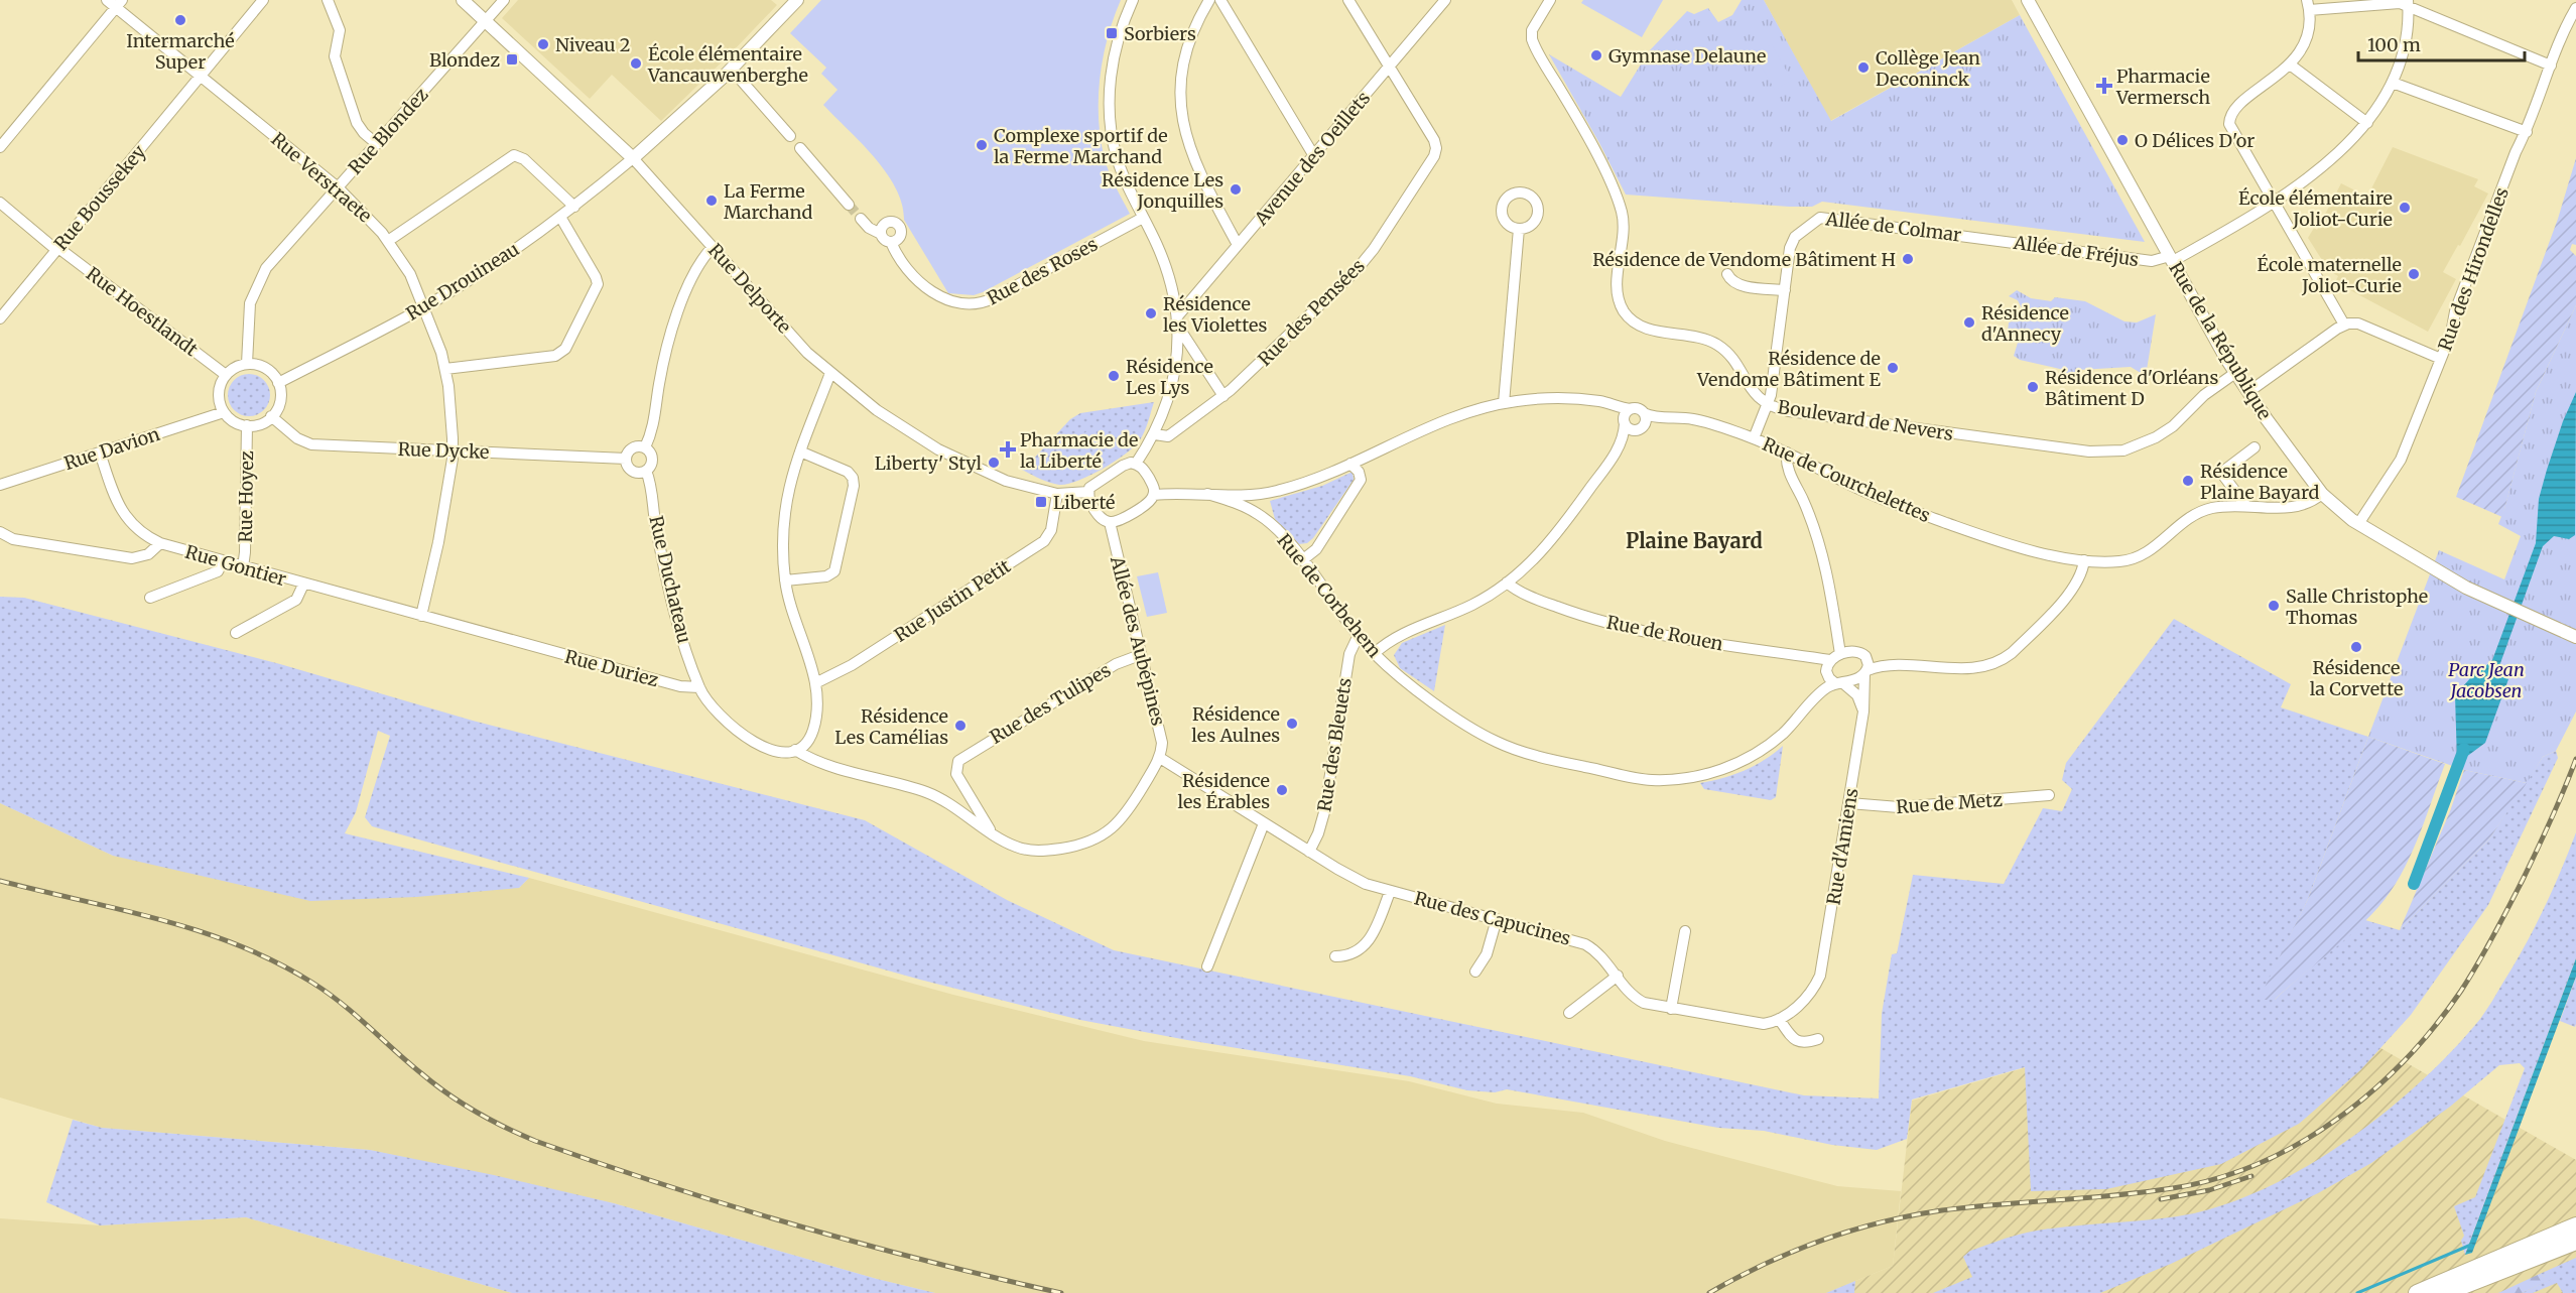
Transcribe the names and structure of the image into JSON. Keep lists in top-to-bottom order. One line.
{"streets":{"street":["Rue Blondez","Avenue des Oeillets","Rue Verstraete","Rue Boussekey","Allée de Colmar","Allée de Fréjus","Rue des Hirondelles","Rue des Roses","Rue Drouineau","Rue Delporte","Rue Hoestlandt","Rue des Pensées","Rue de la République","Boulevard de Nevers","Rue Davion","Rue Dycke","Rue de Courchelettes","Rue Hoyez","Rue Gontier","Rue Duchateau","Rue de Corbehem","Rue Justin Petit","Rue de Rouen","Allée des Aubépines","Rue Duriez","Rue des Tulipes","Rue des Bleuets","Rue de Metz","Rue d'Amiens","Rue des Capucines"]},"crossings":[["Rue Blondez","Rue Verstraete"],["Rue Blondez","Rue Drouineau"],["Rue Blondez","Rue Delporte"],["Rue Blondez","Rue Hoestlandt"],["Rue Blondez","Rue Davion"],["Rue Blondez","Rue Dycke"],["Rue Blondez","Rue Hoyez"],["Avenue des Oeillets","Rue des Pensées"],["Rue Verstraete","Rue Boussekey"],["Rue Verstraete","Rue Drouineau"],["Rue Verstraete","Rue Dycke"],["Rue Verstraete","Rue Gontier"],["Rue Verstraete","Rue Duriez"],["Rue Boussekey","Rue Hoestlandt"],["Allée de Colmar","Allée de Fréjus"],["Allée de Colmar","Boulevard de Nevers"],["Allée de Colmar","Rue de Courchelettes"],["Allée de Fréjus","Rue de la République"],["Rue des Hirondelles","Rue de la République"],["Rue Drouineau","Rue Delporte"],["Rue Drouineau","Rue Hoestlandt"],["Rue Drouineau","Rue Davion"],["Rue Drouineau","Rue Dycke"],["Rue Drouineau","Rue Hoyez"],["Rue Delporte","Rue Justin Petit"],["Rue Delporte","Allée des Aubépines"],["Rue Hoestlandt","Rue Davion"],["Rue Hoestlandt","Rue Dycke"],["Rue Hoestlandt","Rue Hoyez"],["Rue de la République","Boulevard de Nevers"],["Rue de la République","Rue de Courchelettes"],["Rue Davion","Rue Dycke"],["Rue Davion","Rue Hoyez"],["Rue Davion","Rue Gontier"],["Rue Dycke","Rue Hoyez"],["Rue Dycke","Rue Duchateau"],["Rue Hoyez","Rue Gontier"],["Rue Gontier","Rue Duriez"],["Rue Duchateau","Rue Duriez"],["Rue de Corbehem","Rue de Rouen"],["Rue de Corbehem","Rue des Bleuets"],["Rue de Corbehem","Rue d'Amiens"],["Rue de Rouen","Rue d'Amiens"],["Allée des Aubépines","Rue des Tulipes"],["Allée des Aubépines","Rue des Capucines"],["Rue des Bleuets","Rue des Capucines"],["Rue de Metz","Rue d'Amiens"],["Rue d'Amiens","Rue des Capucines"]],"districts":["Plaine Bayard"],"parks":["Parc Jean Jacobsen"],"places":{"other":["Intermarché Super","Niveau 2","Gymnase Delaune","École élémentaire Vancauwenberghe","Collège Jean Deconinck","O Délices D'or","Complexe sportif de la Ferme Marchand","Résidence Les Jonquilles","La Ferme Marchand","École élémentaire Joliot-Curie","Résidence de Vendome Bâtiment H","École maternelle Joliot-Curie","Résidence les Violettes","Résidence d'Annecy","Résidence de Vendome Bâtiment E","Résidence Les Lys","Résidence d'Orléans Bâtiment D","Liberty' Styl","Résidence Plaine Bayard","Salle Christophe Thomas","Résidence la Corvette","Résidence les Aulnes","Résidence Les Camélias","Résidence les Érables"],"transit":["Sorbiers","Blondez","Liberté"],"health":["Pharmacie Vermersch","Pharmacie de la Liberté"]},"scale_bar":"100 m"}
